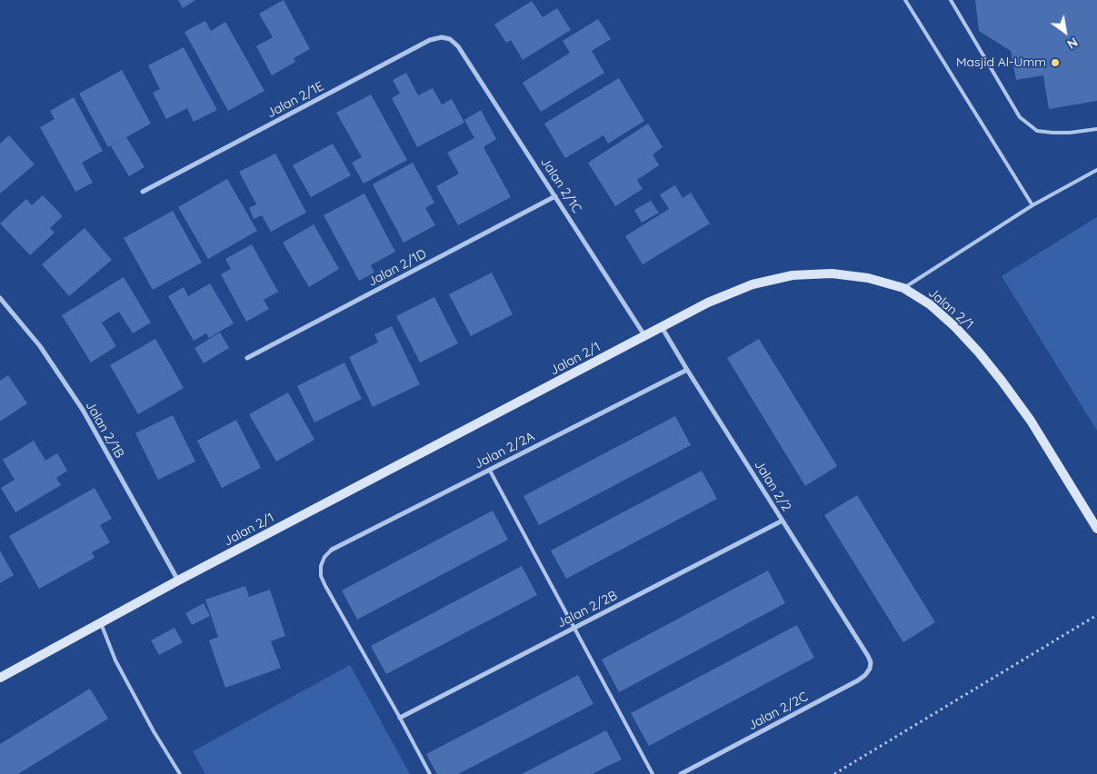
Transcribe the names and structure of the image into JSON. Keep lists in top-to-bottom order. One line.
{"streets":{"street":["Jalan 2/1E","Jalan 2/1C","Jalan 2/1D","Jalan 2/1","Jalan 2/1B","Jalan 2/2A","Jalan 2/2","Jalan 2/2B","Jalan 2/2C"]},"crossings":[["Jalan 2/1E","Jalan 2/1C"],["Jalan 2/1C","Jalan 2/1D"],["Jalan 2/1C","Jalan 2/1"],["Jalan 2/1","Jalan 2/1B"],["Jalan 2/1","Jalan 2/2"],["Jalan 2/2A","Jalan 2/2"],["Jalan 2/2","Jalan 2/2B"],["Jalan 2/2","Jalan 2/2C"]],"places":["Masjid Al-Umm"],"north":"bottom right"}
